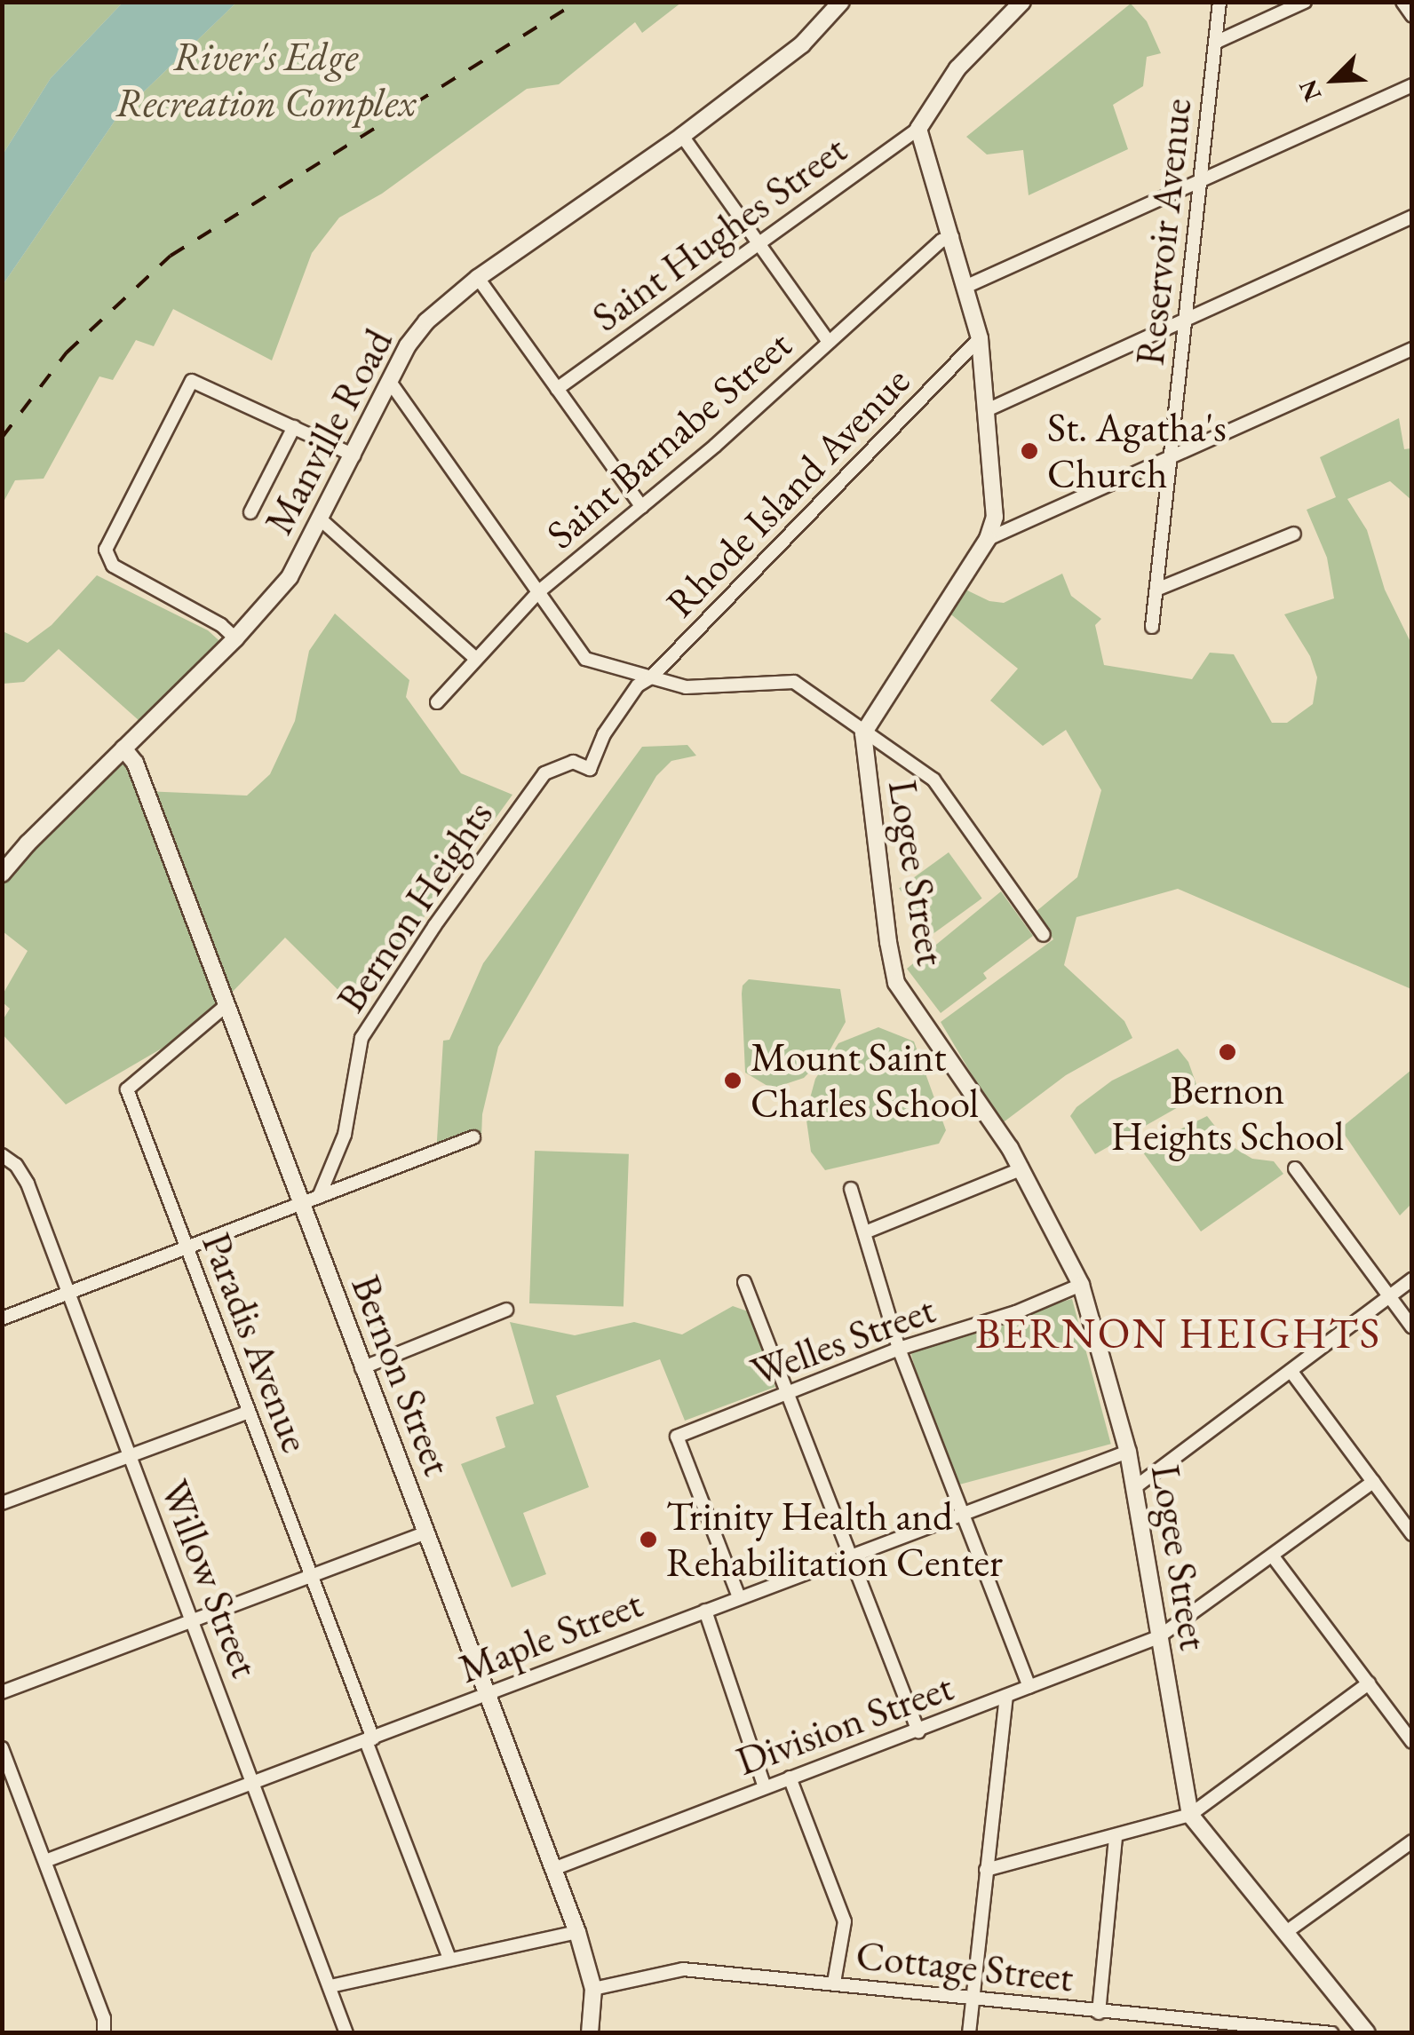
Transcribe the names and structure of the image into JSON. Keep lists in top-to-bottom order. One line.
{"streets":{"street":["Reservoir Avenue","Saint Hughes Street","Manville Road","Saint Barnabe Street","Rhode Island Avenue","Logee Street","Bernon Heights","Welles Street","Paradis Avenue","Bernon Street","Willow Street","Maple Street","Division Street","Cottage Street"]},"crossings":[["Saint Hughes Street","Logee Street"],["Manville Road","Bernon Street"],["Saint Barnabe Street","Logee Street"],["Rhode Island Avenue","Logee Street"],["Rhode Island Avenue","Bernon Heights"],["Logee Street","Welles Street"],["Logee Street","Maple Street"],["Logee Street","Division Street"],["Welles Street","Maple Street"],["Paradis Avenue","Bernon Street"],["Paradis Avenue","Maple Street"],["Bernon Street","Maple Street"],["Bernon Street","Division Street"],["Bernon Street","Cottage Street"],["Willow Street","Maple Street"]],"districts":["BERNON HEIGHTS"],"parks":["River's Edge Recreation Complex"],"places":["St. Agatha's Church","Bernon Heights School","Mount Saint Charles School","Trinity Health and Rehabilitation Center"],"north":"bottom left"}
